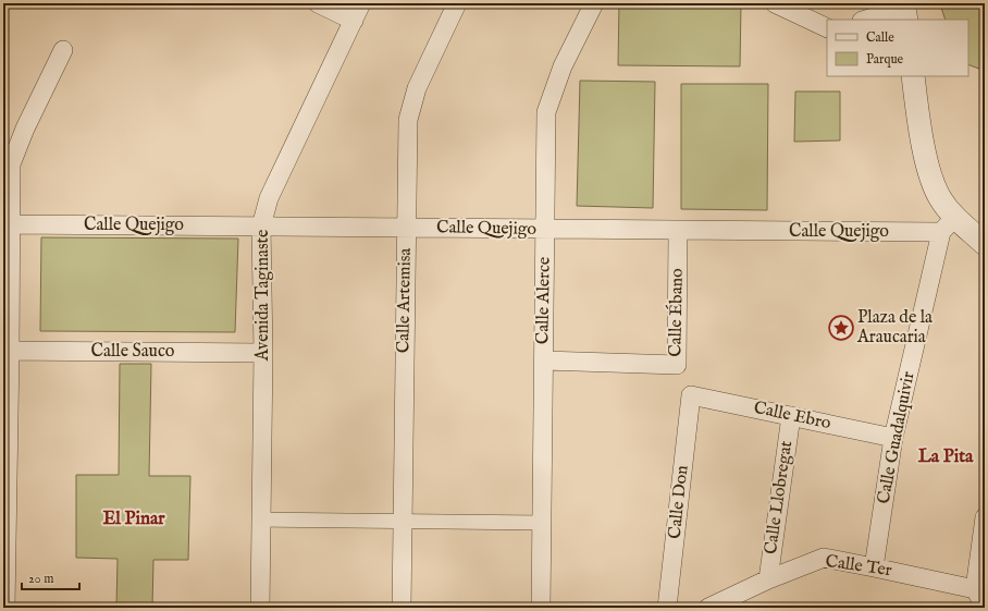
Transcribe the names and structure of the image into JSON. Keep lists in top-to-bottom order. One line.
{"streets":{"street":["Calle Quejigo","Avenida Taginaste","Calle Artemisa","Calle Alerce","Calle Ébano","Calle Sauco","Calle Ebro","Calle Guadalquivir","Calle Llobregat","Calle Don","Calle Ter"]},"crossings":[["Calle Quejigo","Avenida Taginaste"],["Calle Quejigo","Calle Artemisa"],["Calle Quejigo","Calle Alerce"],["Calle Quejigo","Calle Ébano"],["Calle Quejigo","Calle Guadalquivir"],["Avenida Taginaste","Calle Sauco"],["Calle Alerce","Calle Ébano"],["Calle Ebro","Calle Guadalquivir"],["Calle Ebro","Calle Llobregat"],["Calle Ebro","Calle Don"],["Calle Guadalquivir","Calle Ter"],["Calle Llobregat","Calle Ter"]],"districts":["La Pita","El Pinar"],"places":{"place":["Plaza de la Araucaria"]},"legend":["Calle","Parque"],"scale_bar":"20 m"}
